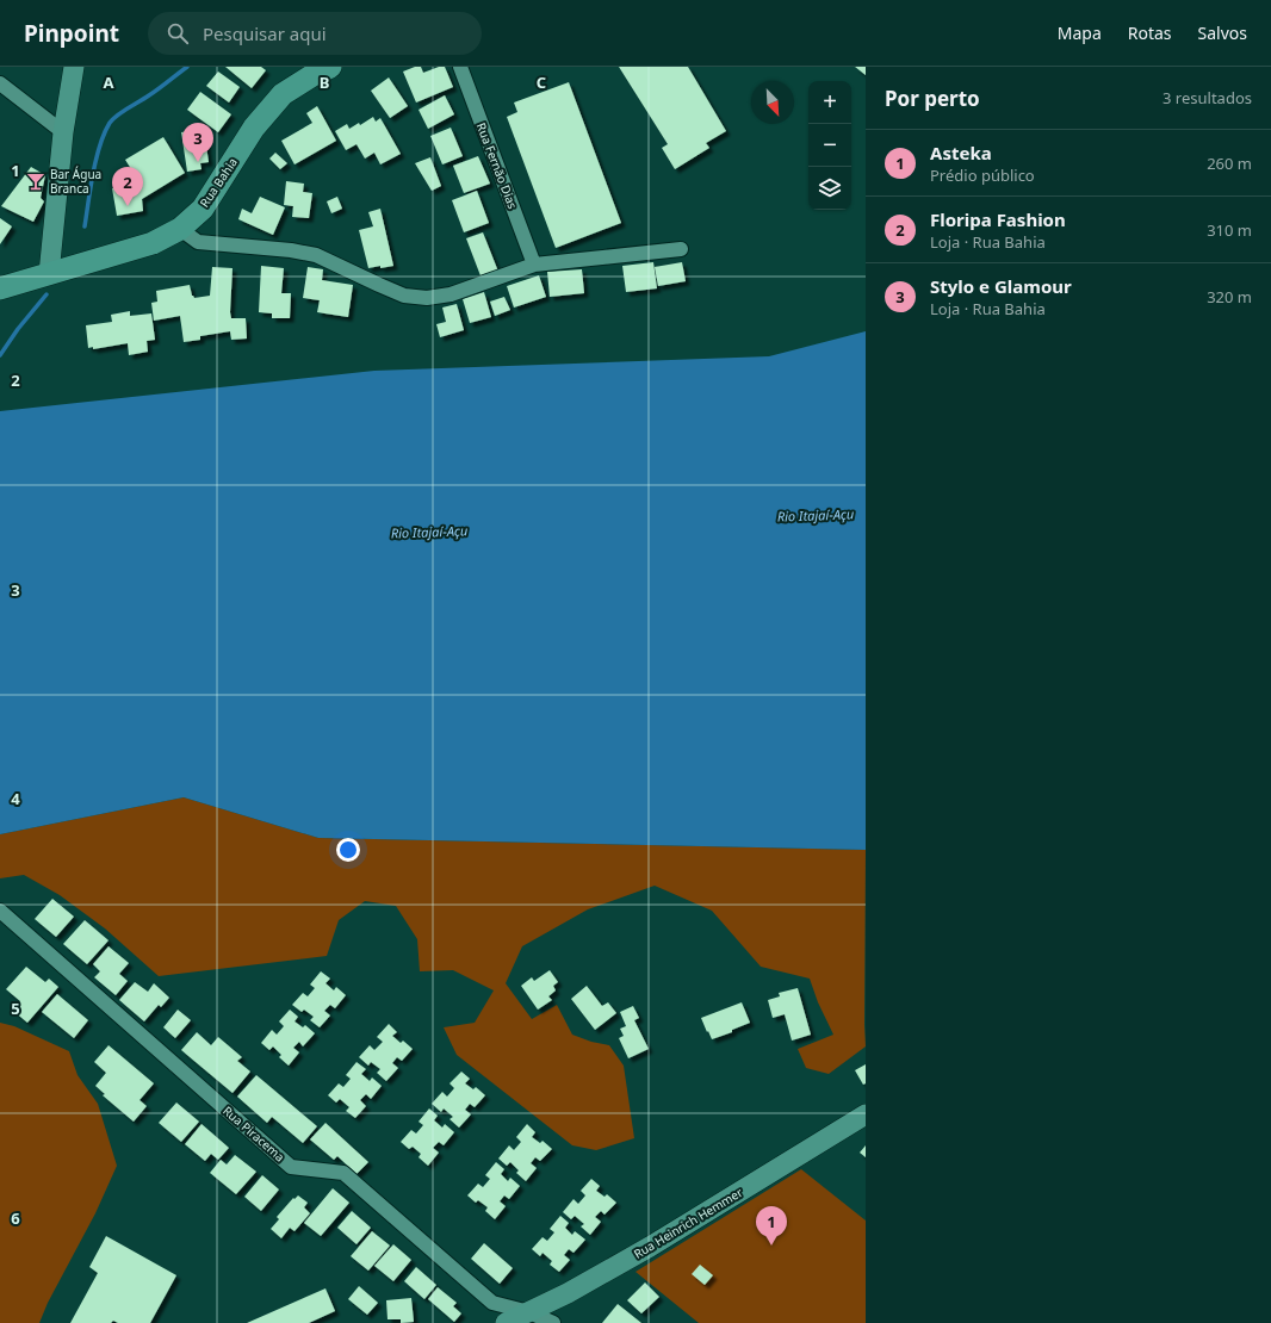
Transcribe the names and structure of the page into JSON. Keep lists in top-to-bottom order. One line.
{"streets":{"main road":["Rua Bahia"],"street":["Rua Fernão Dias","Rua Piracema","Rua Heinrich Hemmer"]},"crossings":[["Rua Piracema","Rua Heinrich Hemmer"]],"water":["Rio Itajaí-Açu"],"places":{"bar":["Bar Água Branca"]},"north":"bottom right","page":{"header":"Pinpoint","search":"Pesquisar aqui","nav":["Mapa","Rotas","Salvos"],"heading":["Por perto","3 resultados"],"map_buttons":["+","−"],"pins":["3","2","1"],"list":[{"mark":"1","name":"Asteka","note":"Prédio público","value":"260 m"},{"mark":"2","name":"Floripa Fashion","note":"Loja · Rua Bahia","value":"310 m"},{"mark":"3","name":"Stylo e Glamour","note":"Loja · Rua Bahia","value":"320 m"}]},"grid":{"columns":["A","B","C"],"rows":["1","2","3","4","5","6"]}}
